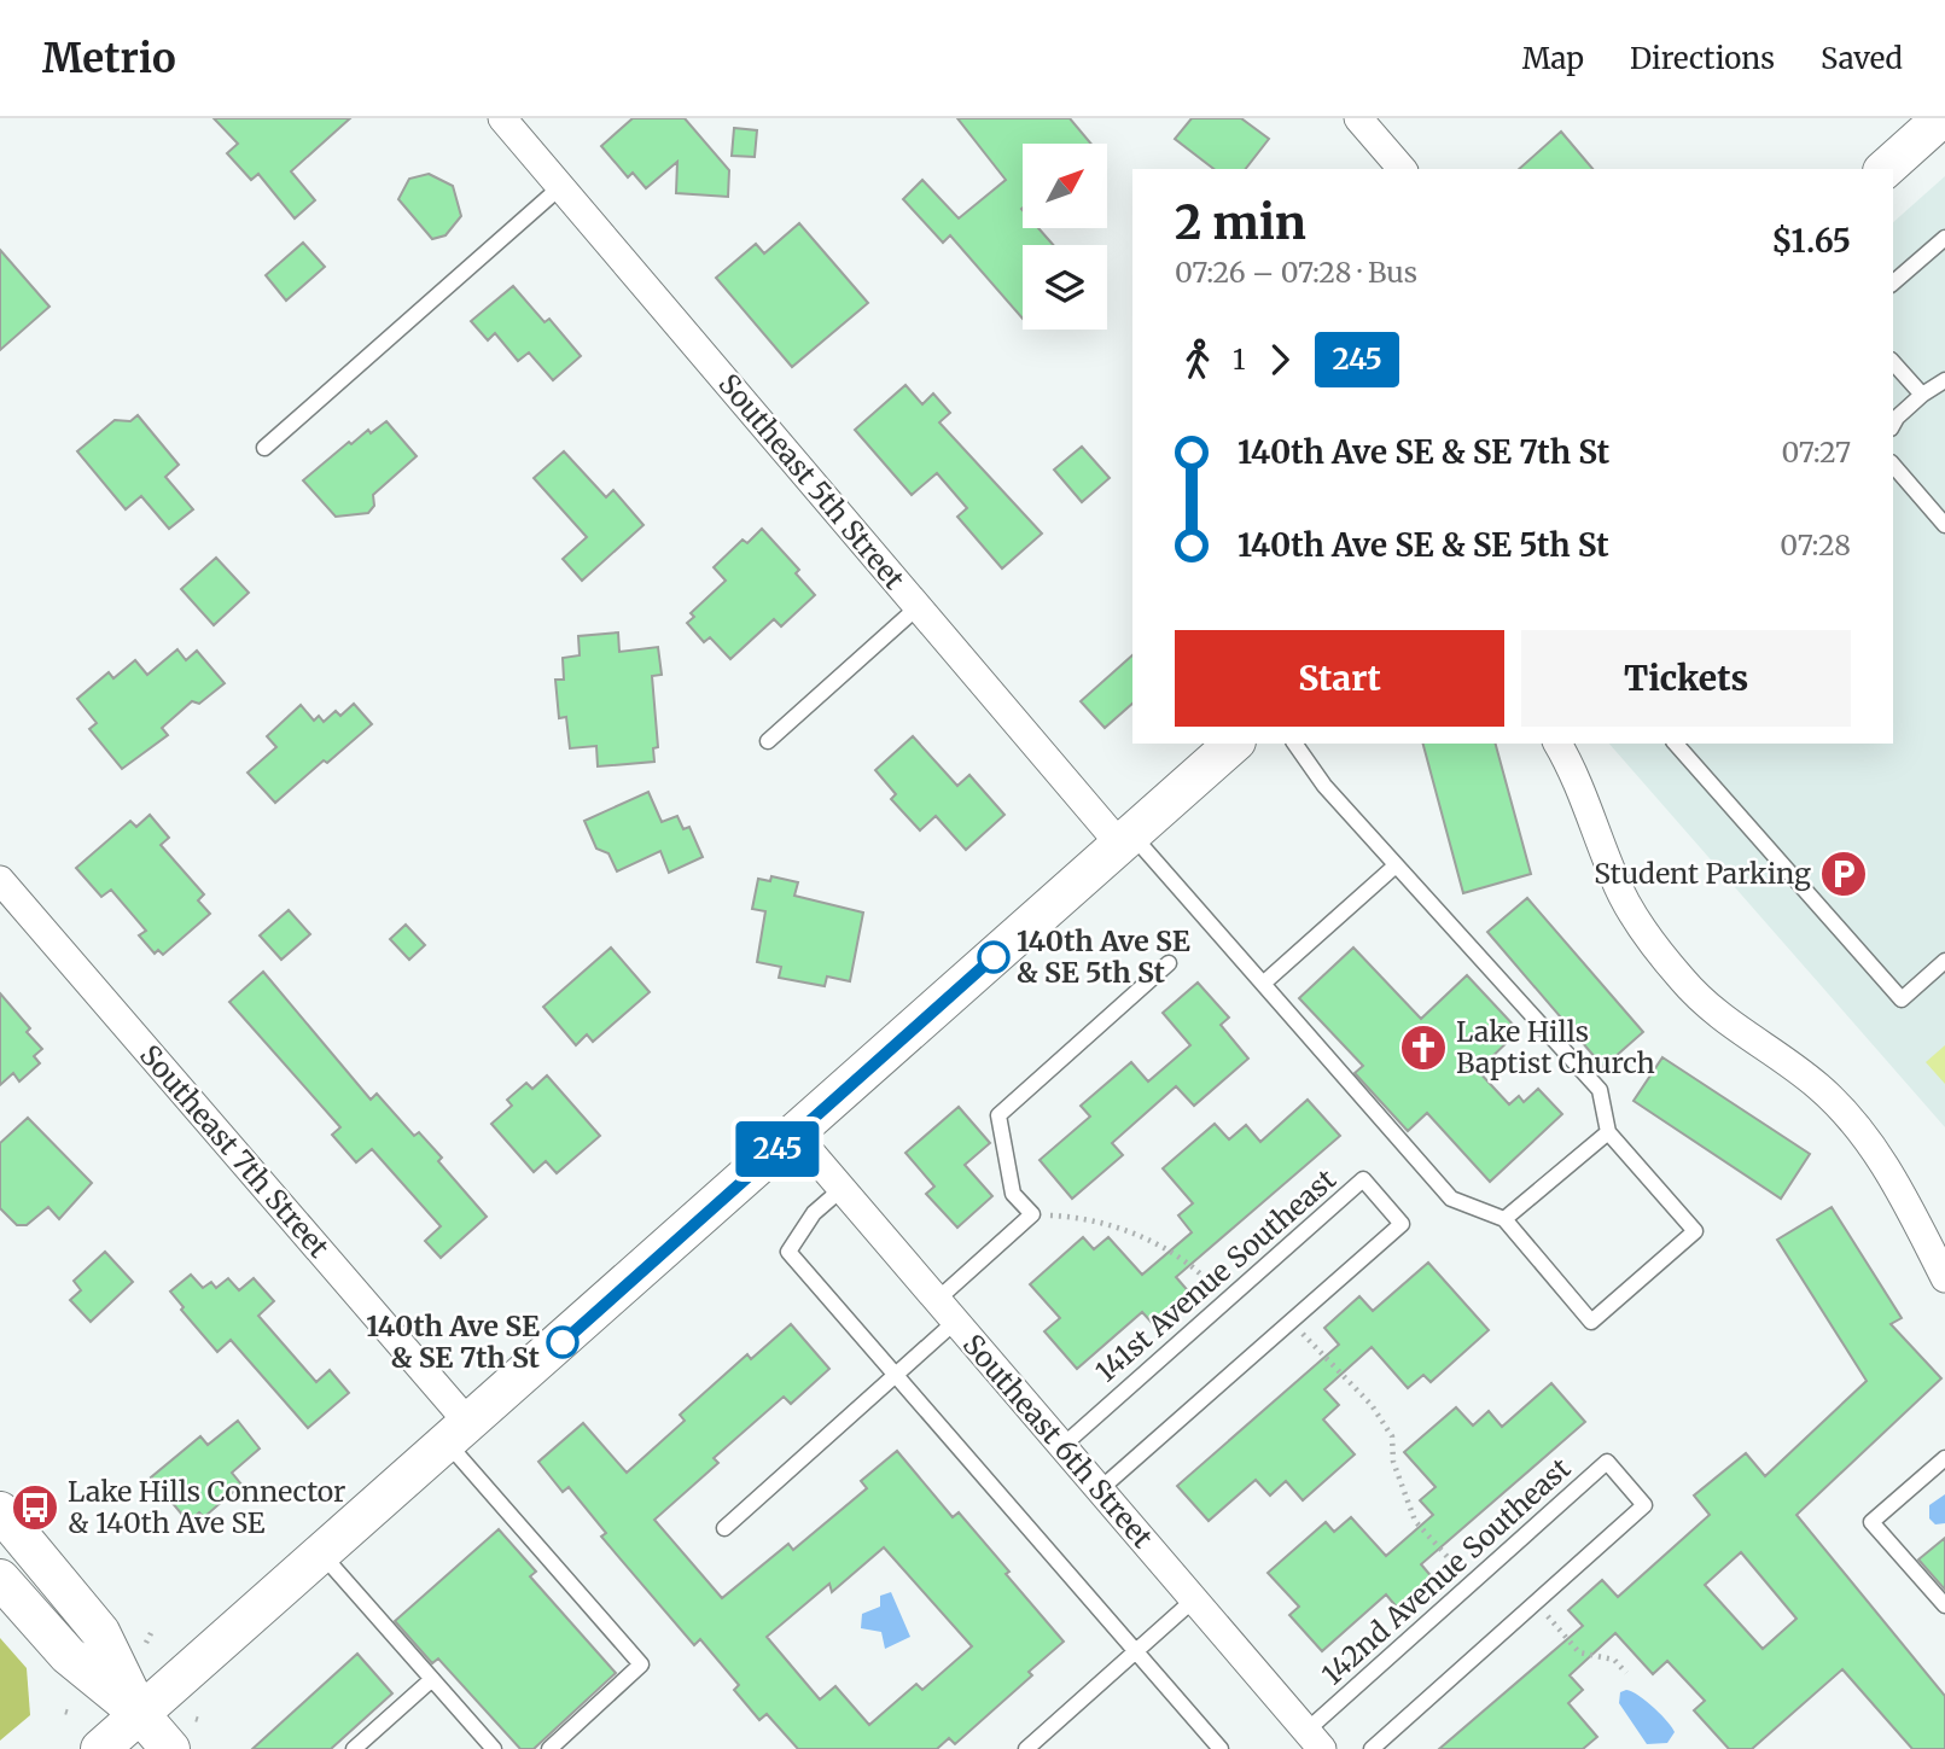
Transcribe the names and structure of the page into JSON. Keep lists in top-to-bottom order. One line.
{"streets":{"street":["Southeast 5th Street","Southeast 7th Street","Southeast 6th Street"],"lane":["141st Avenue Southeast","142nd Avenue Southeast"]},"crossings":[["141st Avenue Southeast","Southeast 6th Street"],["Southeast 6th Street","142nd Avenue Southeast"]],"places":{"parking":["Student Parking"],"other":["140th Ave SE & SE 5th St","140th Ave SE & SE 7th St"],"church":["Lake Hills Baptist Church"],"bus stop":["Lake Hills Connector & 140th Ave SE"]},"lines":["bus line 245"],"north":"top right","page":{"header":"Metrio","nav":["Map","Directions","Saved"],"on_map":"245","heading":["2 min","07:26 – 07:28 · Bus","$1.65"],"legs":["1","245"],"list":[{"name":"140th Ave SE & SE 7th St","value":"07:27"},{"name":"140th Ave SE & SE 5th St","value":"07:28"}],"buttons":["Start","Tickets"]}}
